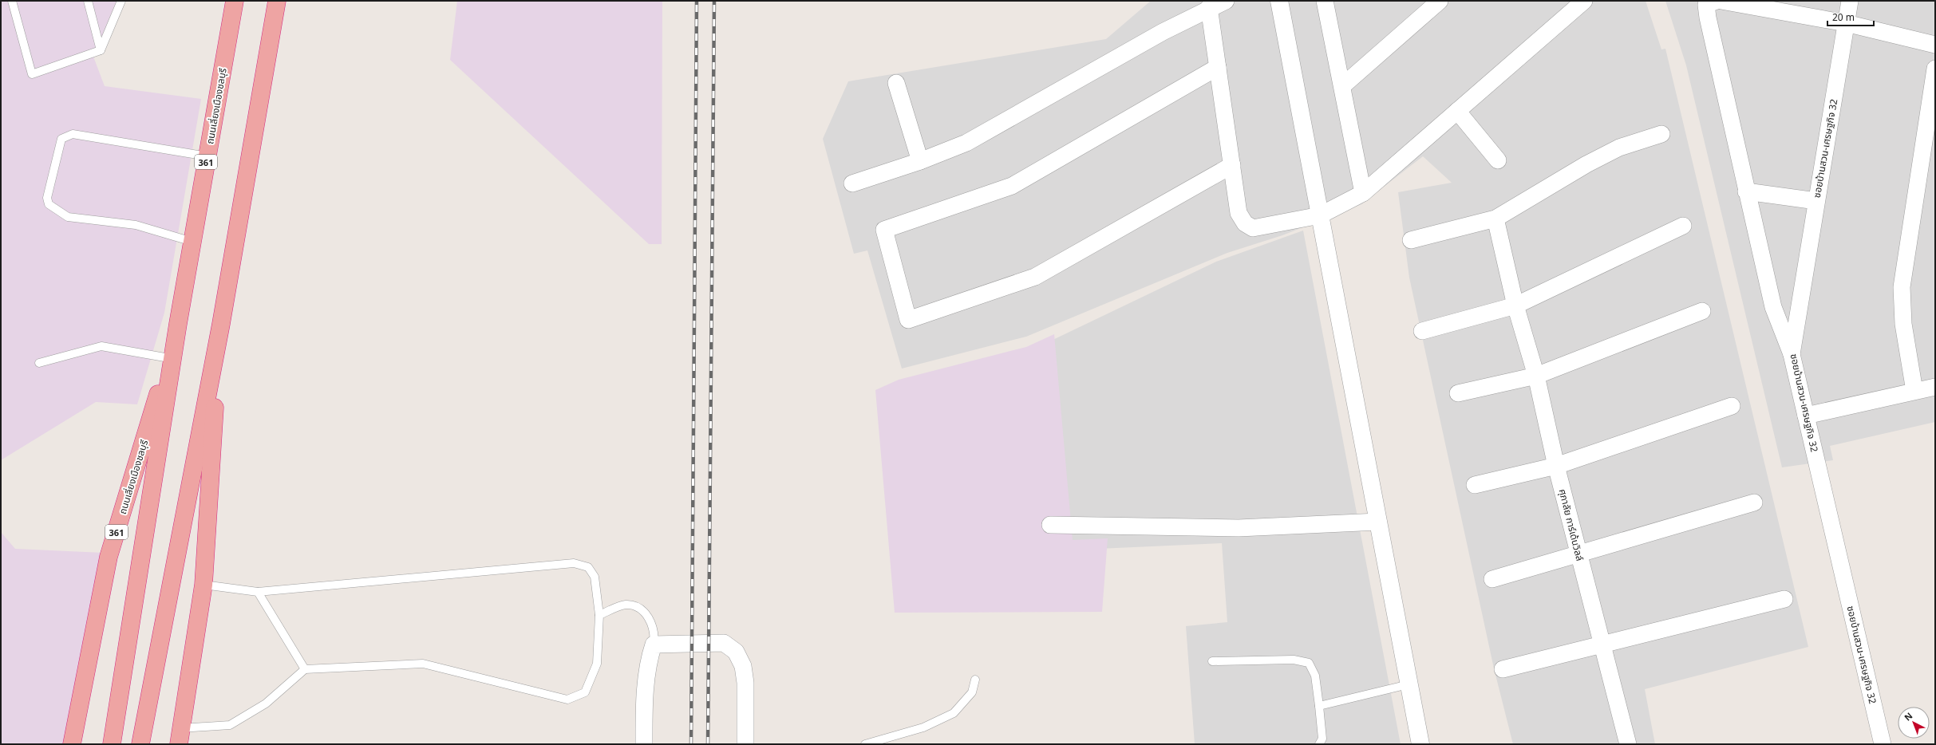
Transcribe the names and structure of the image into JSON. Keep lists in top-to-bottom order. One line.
{"streets":{"highway":["ถนนเลี่ยงเมืองชลบุรี","361"],"street":["ซอยบ้านสวน-เศรษฐกิจ 32","ศุภาลัย การ์เด้นวิลล์"]},"scale_bar":"20 m","north":"top left"}
